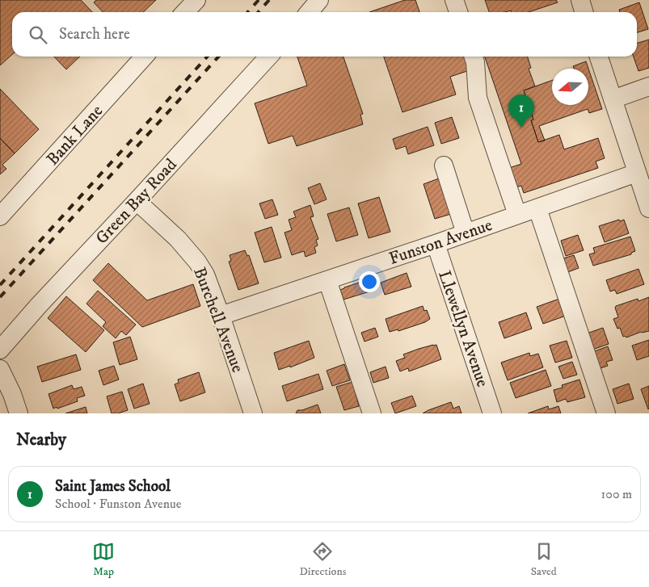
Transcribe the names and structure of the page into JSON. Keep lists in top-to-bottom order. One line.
{"streets":{"street":["Bank Lane","Green Bay Road","Funston Avenue","Burchell Avenue","Llewellyn Avenue"]},"crossings":[["Green Bay Road","Burchell Avenue"],["Funston Avenue","Burchell Avenue"],["Funston Avenue","Llewellyn Avenue"]],"north":"left","page":{"search":"Search here","pins":"1","heading":"Nearby","list":[{"mark":"1","name":"Saint James School","note":"School · Funston Avenue","value":"100 m"}],"nav":["Map","Directions","Saved"]}}
